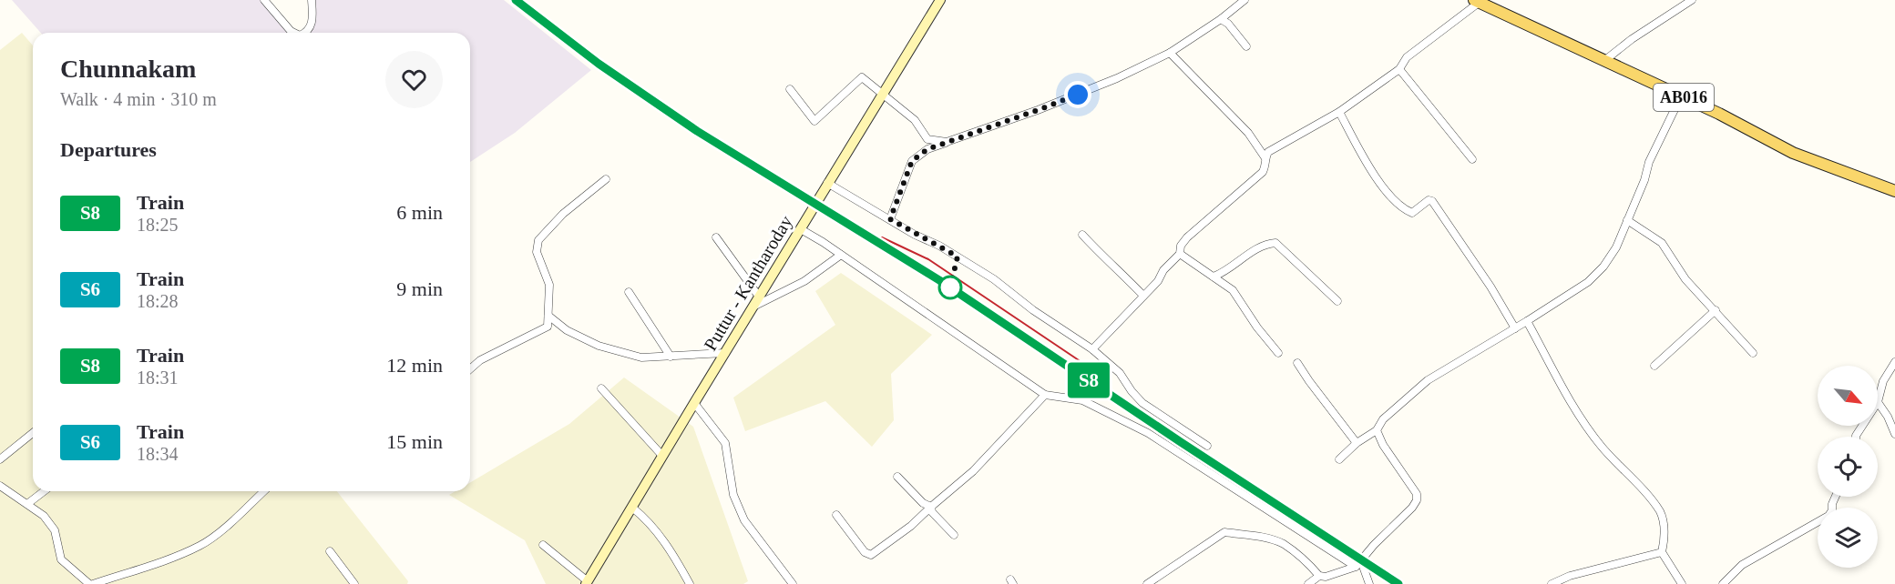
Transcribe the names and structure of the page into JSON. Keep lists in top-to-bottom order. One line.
{"streets":{"main road":["AB016","Puttur - Kantharoday"]},"north":"bottom right","page":{"on_map":"S8","heading":[["Chunnakam","Walk · 4 min · 310 m"],"Departures"],"list":[{"mark":"S8","name":"Train","note":"18:25","value":"6 min"},{"mark":"S6","name":"Train","note":"18:28","value":"9 min"},{"mark":"S8","name":"Train","note":"18:31","value":"12 min"},{"mark":"S6","name":"Train","note":"18:34","value":"15 min"}]}}
